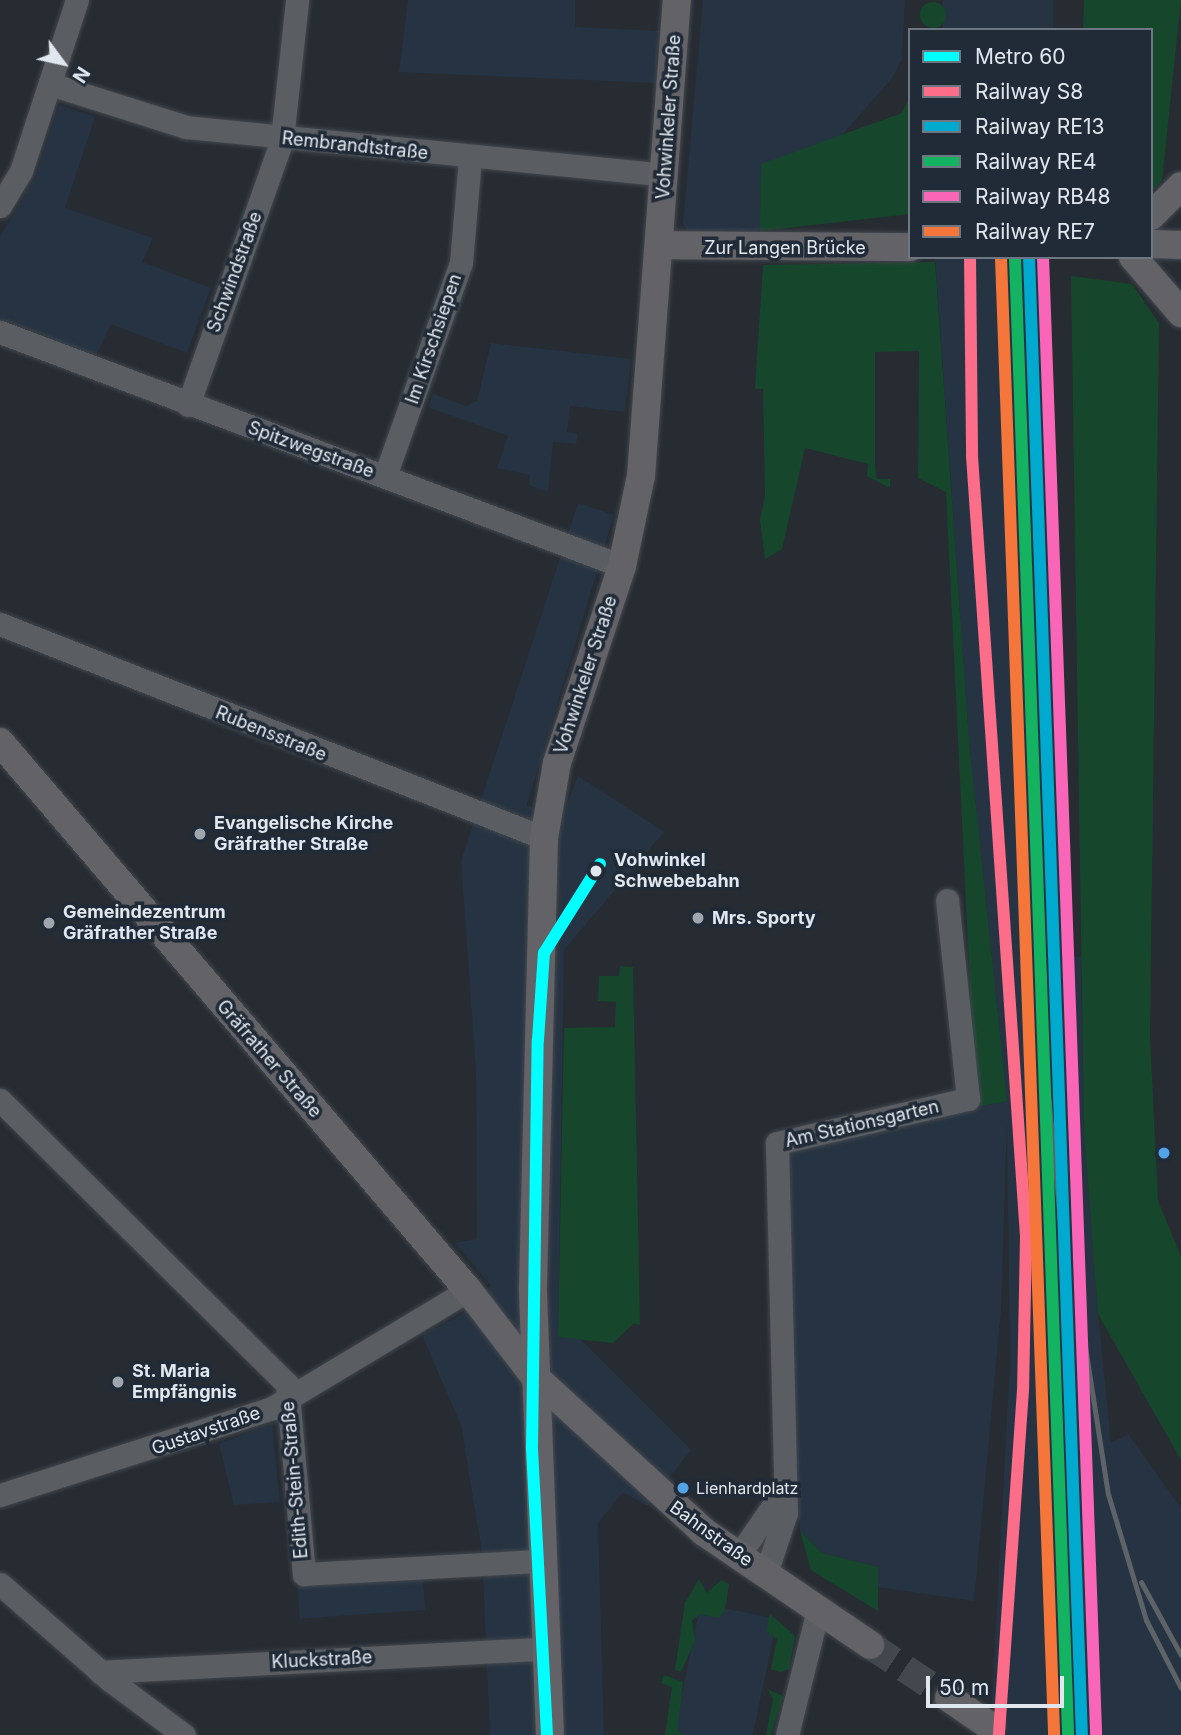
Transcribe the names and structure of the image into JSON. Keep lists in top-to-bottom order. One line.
{"streets":{"main road":["Vohwinkeler Straße","Zur Langen Brücke","Gräfrather Straße","Bahnstraße"],"street":["Rembrandtstraße","Schwindstraße","Im Kirschsiepen","Spitzwegstraße","Rubensstraße","Am Stationsgarten","Gustavstraße","Edith-Stein-Straße","Kluckstraße"]},"crossings":[["Vohwinkeler Straße","Rembrandtstraße"],["Vohwinkeler Straße","Zur Langen Brücke"],["Vohwinkeler Straße","Spitzwegstraße"],["Vohwinkeler Straße","Rubensstraße"],["Vohwinkeler Straße","Gräfrather Straße"],["Vohwinkeler Straße","Edith-Stein-Straße"],["Vohwinkeler Straße","Bahnstraße"],["Vohwinkeler Straße","Kluckstraße"],["Rembrandtstraße","Schwindstraße"],["Rembrandtstraße","Im Kirschsiepen"],["Schwindstraße","Spitzwegstraße"],["Im Kirschsiepen","Spitzwegstraße"],["Gräfrather Straße","Gustavstraße"],["Gräfrather Straße","Bahnstraße"],["Am Stationsgarten","Bahnstraße"],["Gustavstraße","Edith-Stein-Straße"]],"places":["Evangelische Kirche Gräfrather Straße","Vohwinkel Schwebebahn","Mrs. Sporty","Gemeindezentrum Gräfrather Straße","St. Maria Empfängnis","Lienhardplatz"],"lines":["rail line S8","rail line RE13","rail line RE4","rail line RB48","rail line RE7","metro line 60"],"legend":["Metro 60","Railway S8","Railway RE13","Railway RE4","Railway RB48","Railway RE7"],"scale_bar":"50 m","north":"bottom right"}
